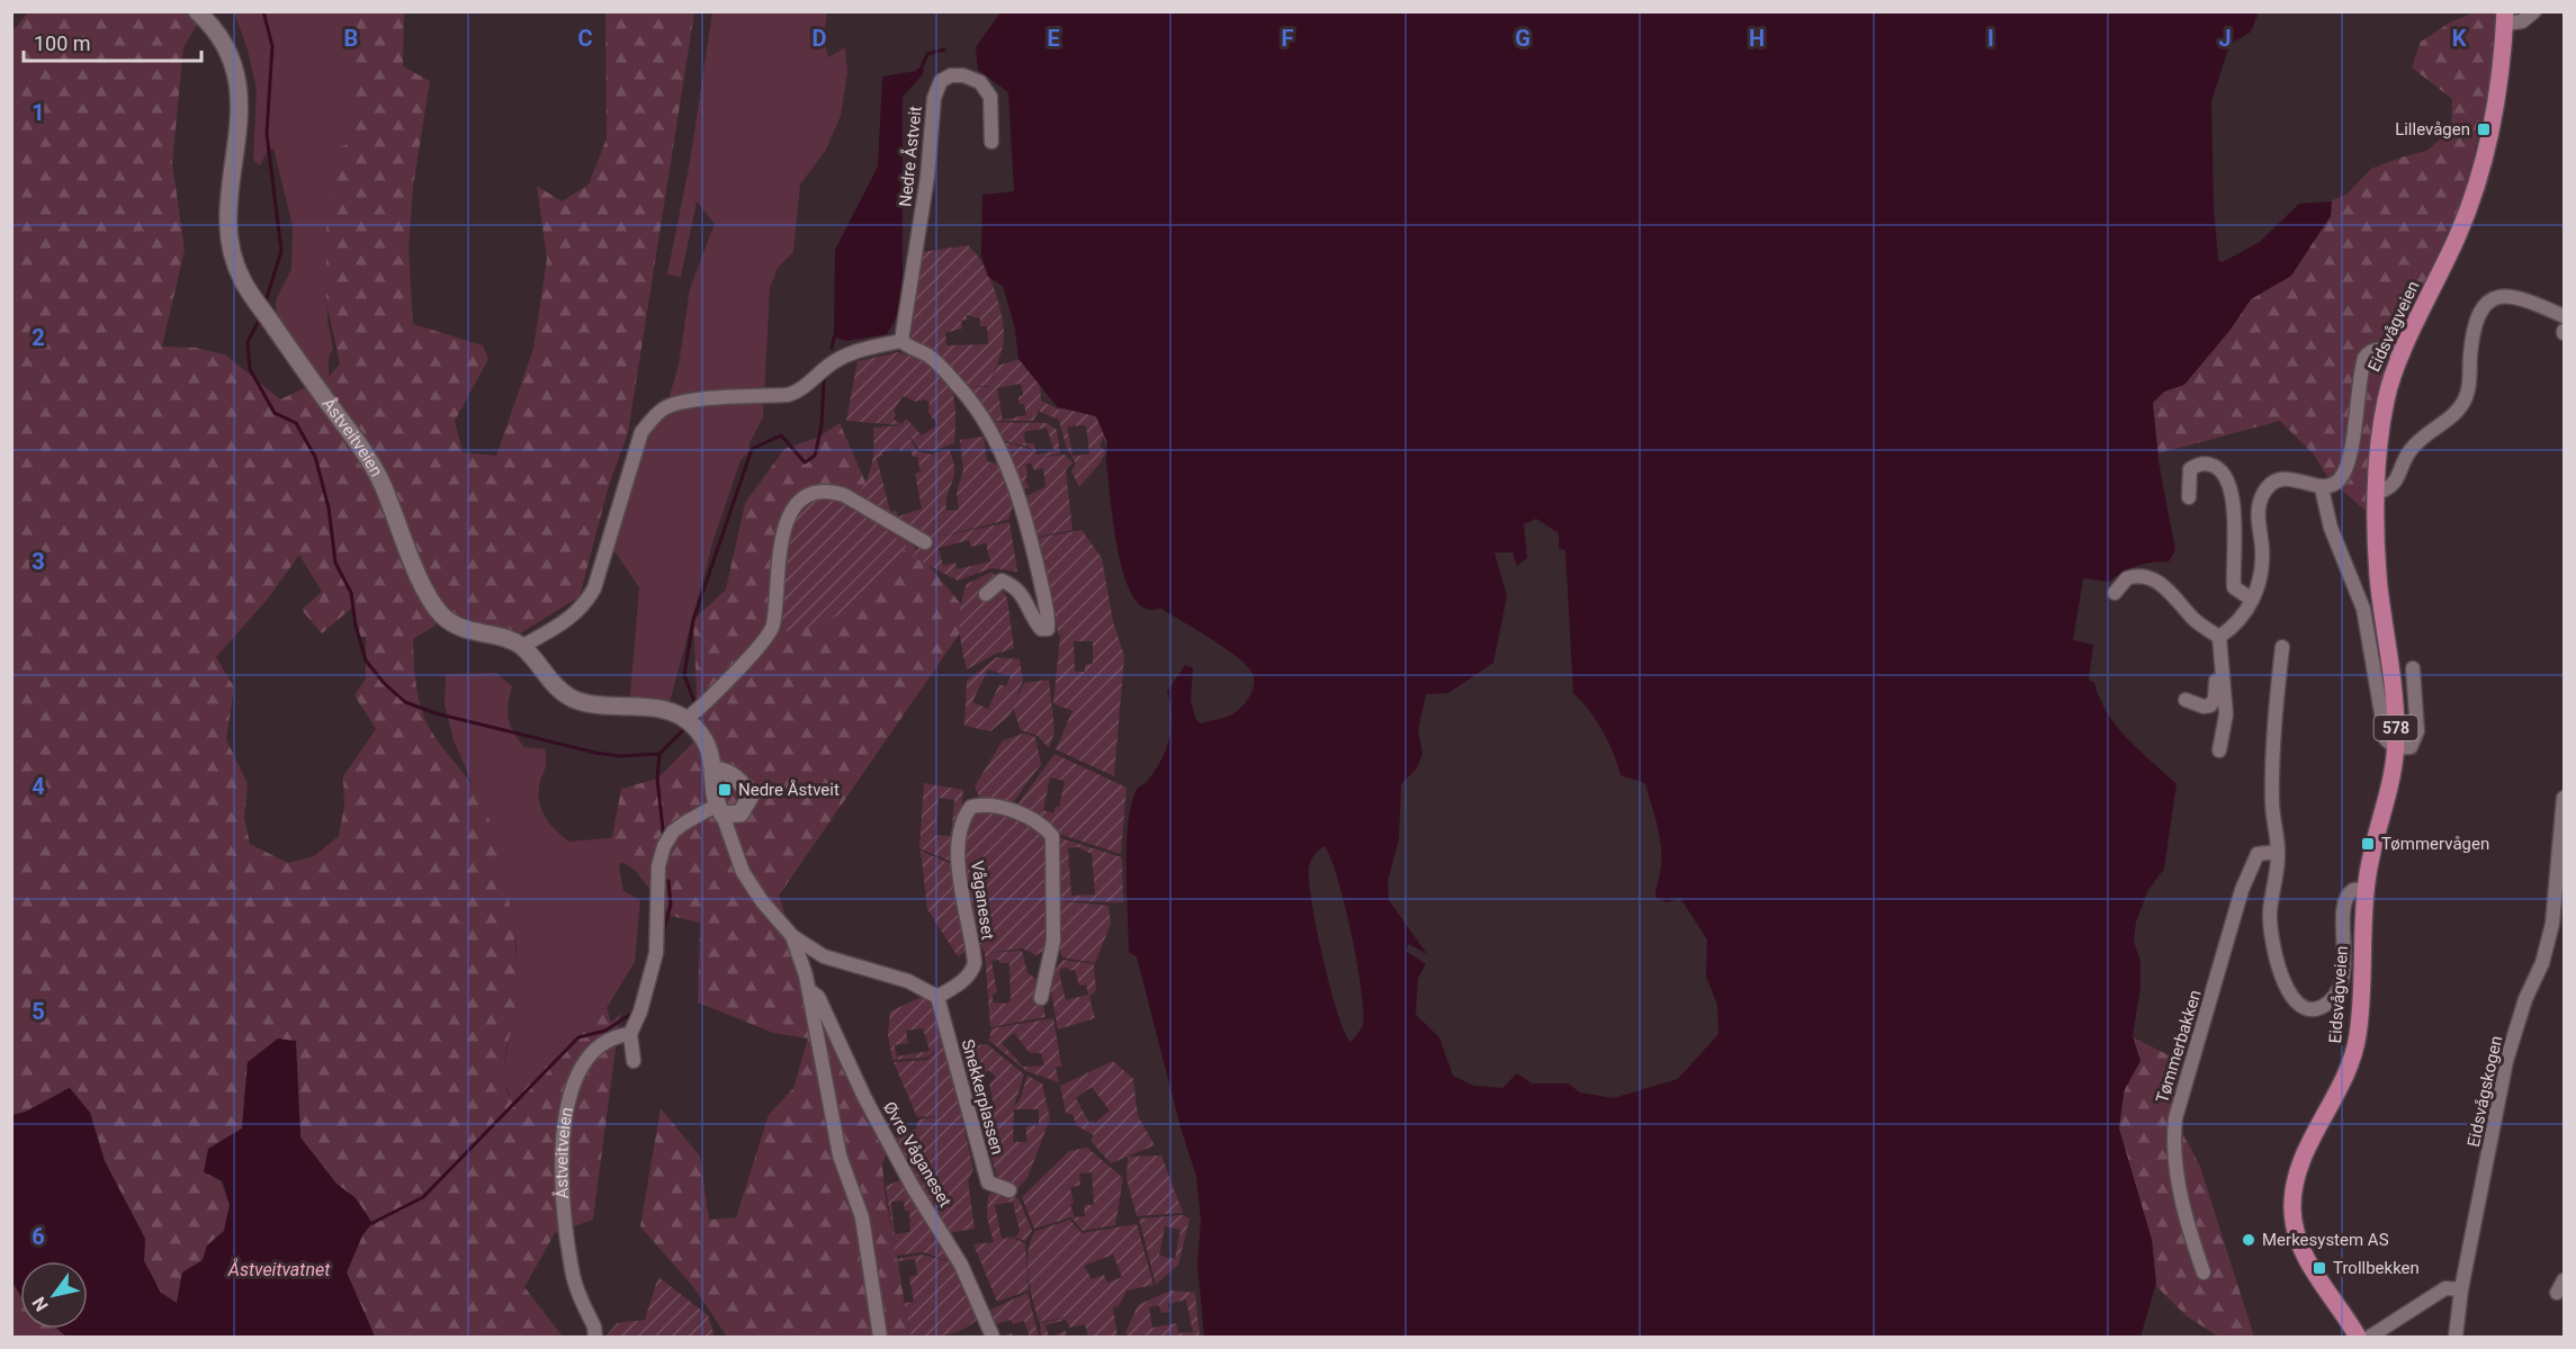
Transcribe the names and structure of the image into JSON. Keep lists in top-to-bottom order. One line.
{"streets":{"main road":["Eidsvågveien","578"],"street":["Nedre Åstveit","Åstveitveien","Våganeset","Tømmerbakken","Eidsvågskogen","Snekkerplassen","Øvre Våganeset"]},"crossings":[["Våganeset","Snekkerplassen"]],"water":["Åstveitvatnet"],"places":{"transit":["Lillevågen","Nedre Åstveit","Tømmervågen","Trollbekken"],"other":["Merkesystem AS"]},"scale_bar":"100 m","north":"bottom left","grid":{"columns":["B","C","D","E","F","G","H","I","J","K"],"rows":["1","2","3","4","5","6"]}}
